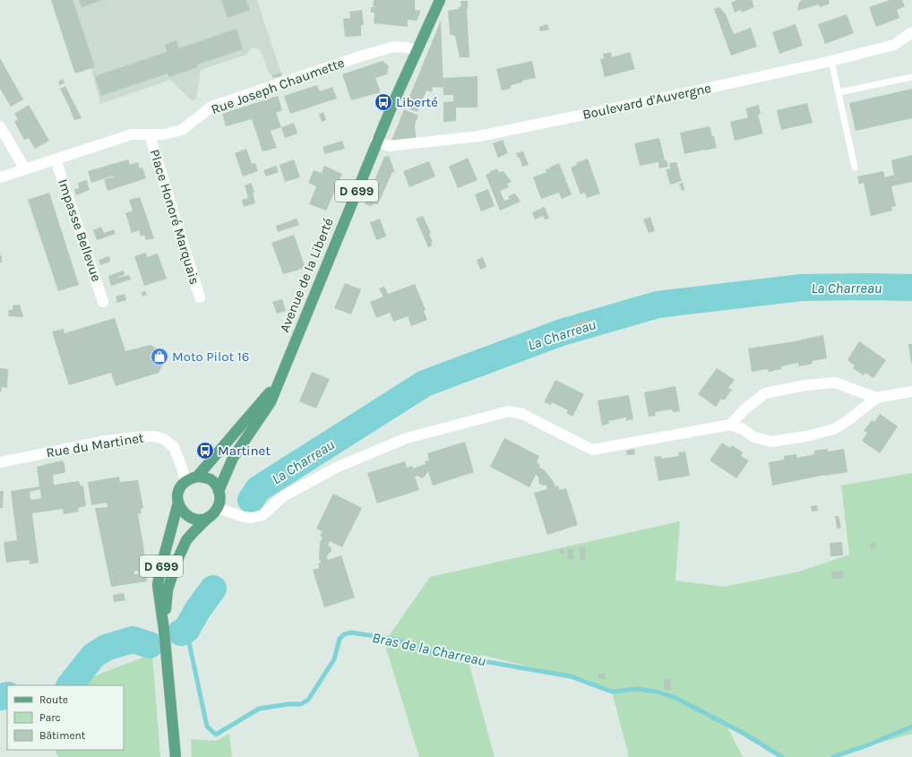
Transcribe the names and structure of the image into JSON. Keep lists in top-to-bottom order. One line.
{"streets":{"main road":["D 699","Avenue de la Liberté"],"street":["Rue Joseph Chaumette","Boulevard d'Auvergne","Place Honoré Marquais","Impasse Bellevue","Rue du Martinet"]},"crossings":[["Rue Joseph Chaumette","Place Honoré Marquais"],["Rue Joseph Chaumette","Impasse Bellevue"],["Rue Joseph Chaumette","Avenue de la Liberté"],["Boulevard d'Auvergne","Avenue de la Liberté"],["D 699","Avenue de la Liberté"],["D 699","Rue du Martinet"],["Avenue de la Liberté","Rue du Martinet"]],"water":["La Charreau","Bras de la Charreau"],"places":{"bus stop":["Liberté","Martinet"],"shop":["Moto Pilot 16"]},"legend":["Route","Parc","Bâtiment"]}
